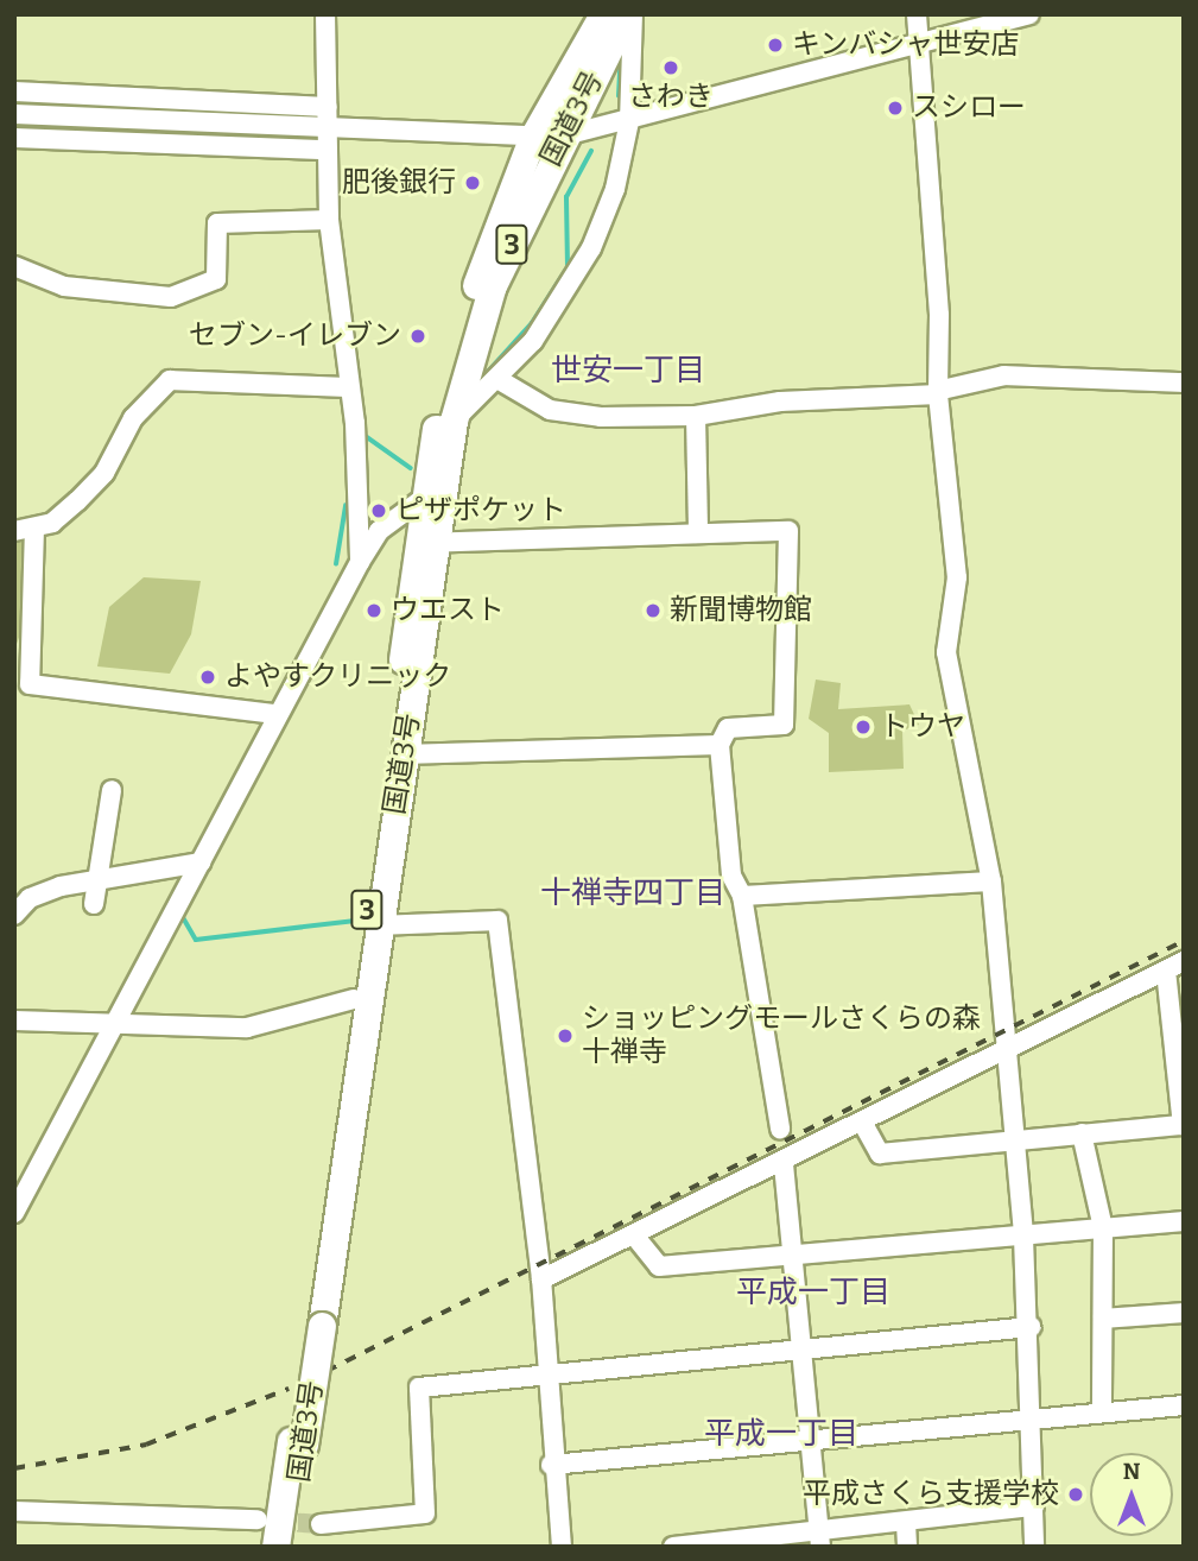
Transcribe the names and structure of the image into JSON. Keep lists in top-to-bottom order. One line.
{"streets":{"highway":["国道3号","3"]},"districts":["世安一丁目","十禅寺四丁目","平成一丁目","平成一丁目"],"places":["キンバシャ世安店","さわき","スシロー","肥後銀行","セブン-イレブン","ピザポケット","ウエスト","新聞博物館","よやすクリニック","トウヤ","ショッピングモールさくらの森 十禅寺","平成さくら支援学校"],"north":"top"}
